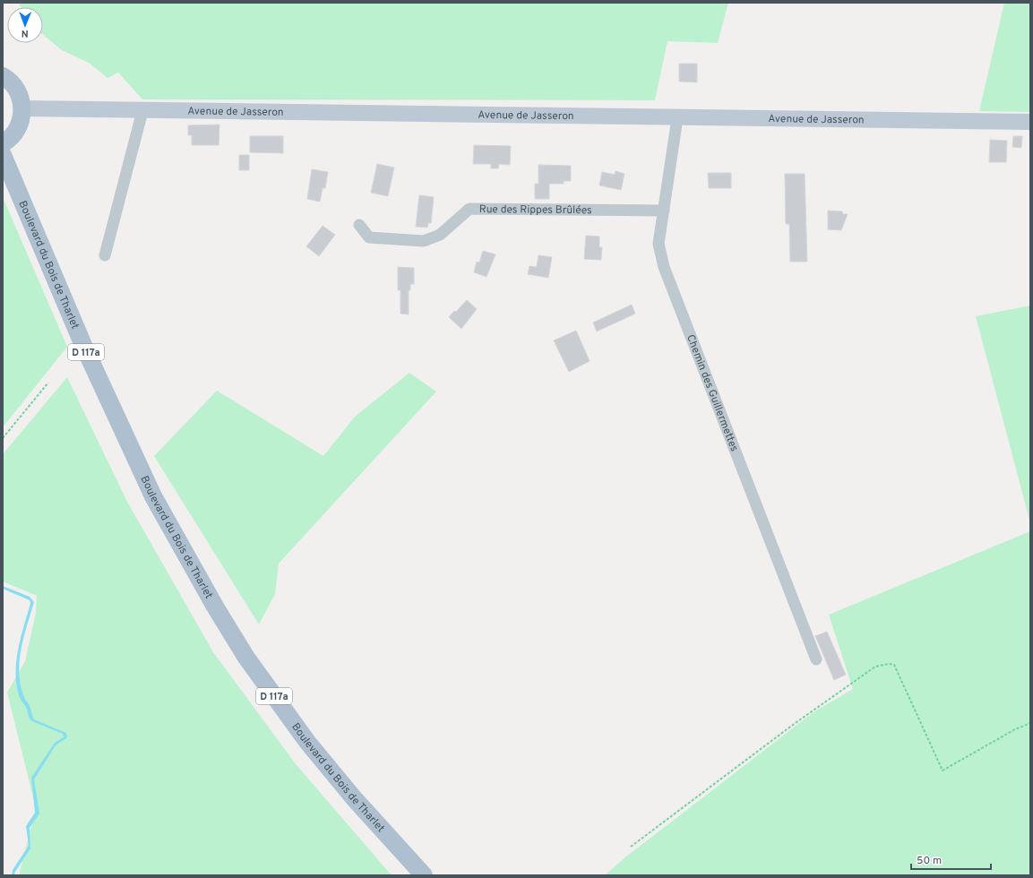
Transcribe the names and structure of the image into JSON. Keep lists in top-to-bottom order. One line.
{"streets":{"main road":["Avenue de Jasseron","Boulevard du Bois de Tharlet","D 117a"],"street":["Rue des Rippes Brûlées","Chemin des Guillermettes"]},"crossings":[["Avenue de Jasseron","Chemin des Guillermettes"],["Rue des Rippes Brûlées","Chemin des Guillermettes"]],"scale_bar":"50 m","north":"bottom"}
